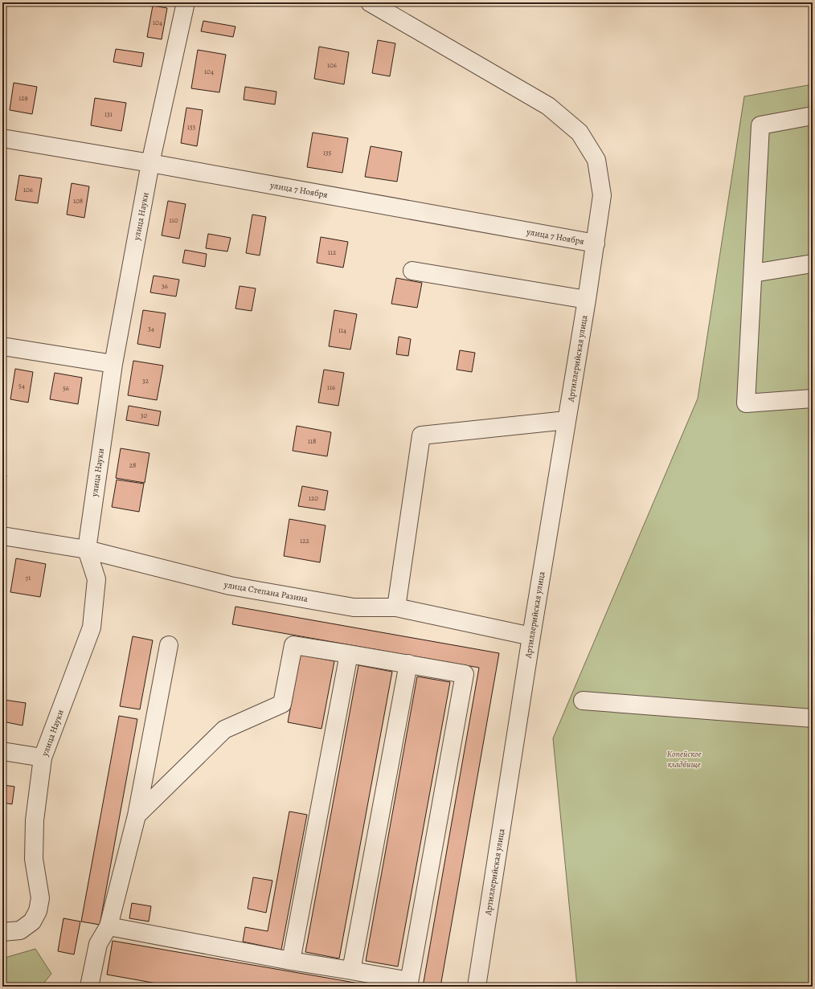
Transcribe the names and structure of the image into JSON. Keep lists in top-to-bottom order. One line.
{"streets":{"street":["улица 7 Ноября","улица Науки","Артиллерийская улица","улица Степана Разина"]},"crossings":[["улица 7 Ноября","улица Науки"],["улица 7 Ноября","Артиллерийская улица"],["улица Науки","улица Степана Разина"],["Артиллерийская улица","улица Степана Разина"]],"parks":["Копейское кладбище"],"house_numbers":["104","106","104","129","131","133","135","106","108","110","112","36","34","114","32","54","116","56","30","118","28","120","122","71"]}
